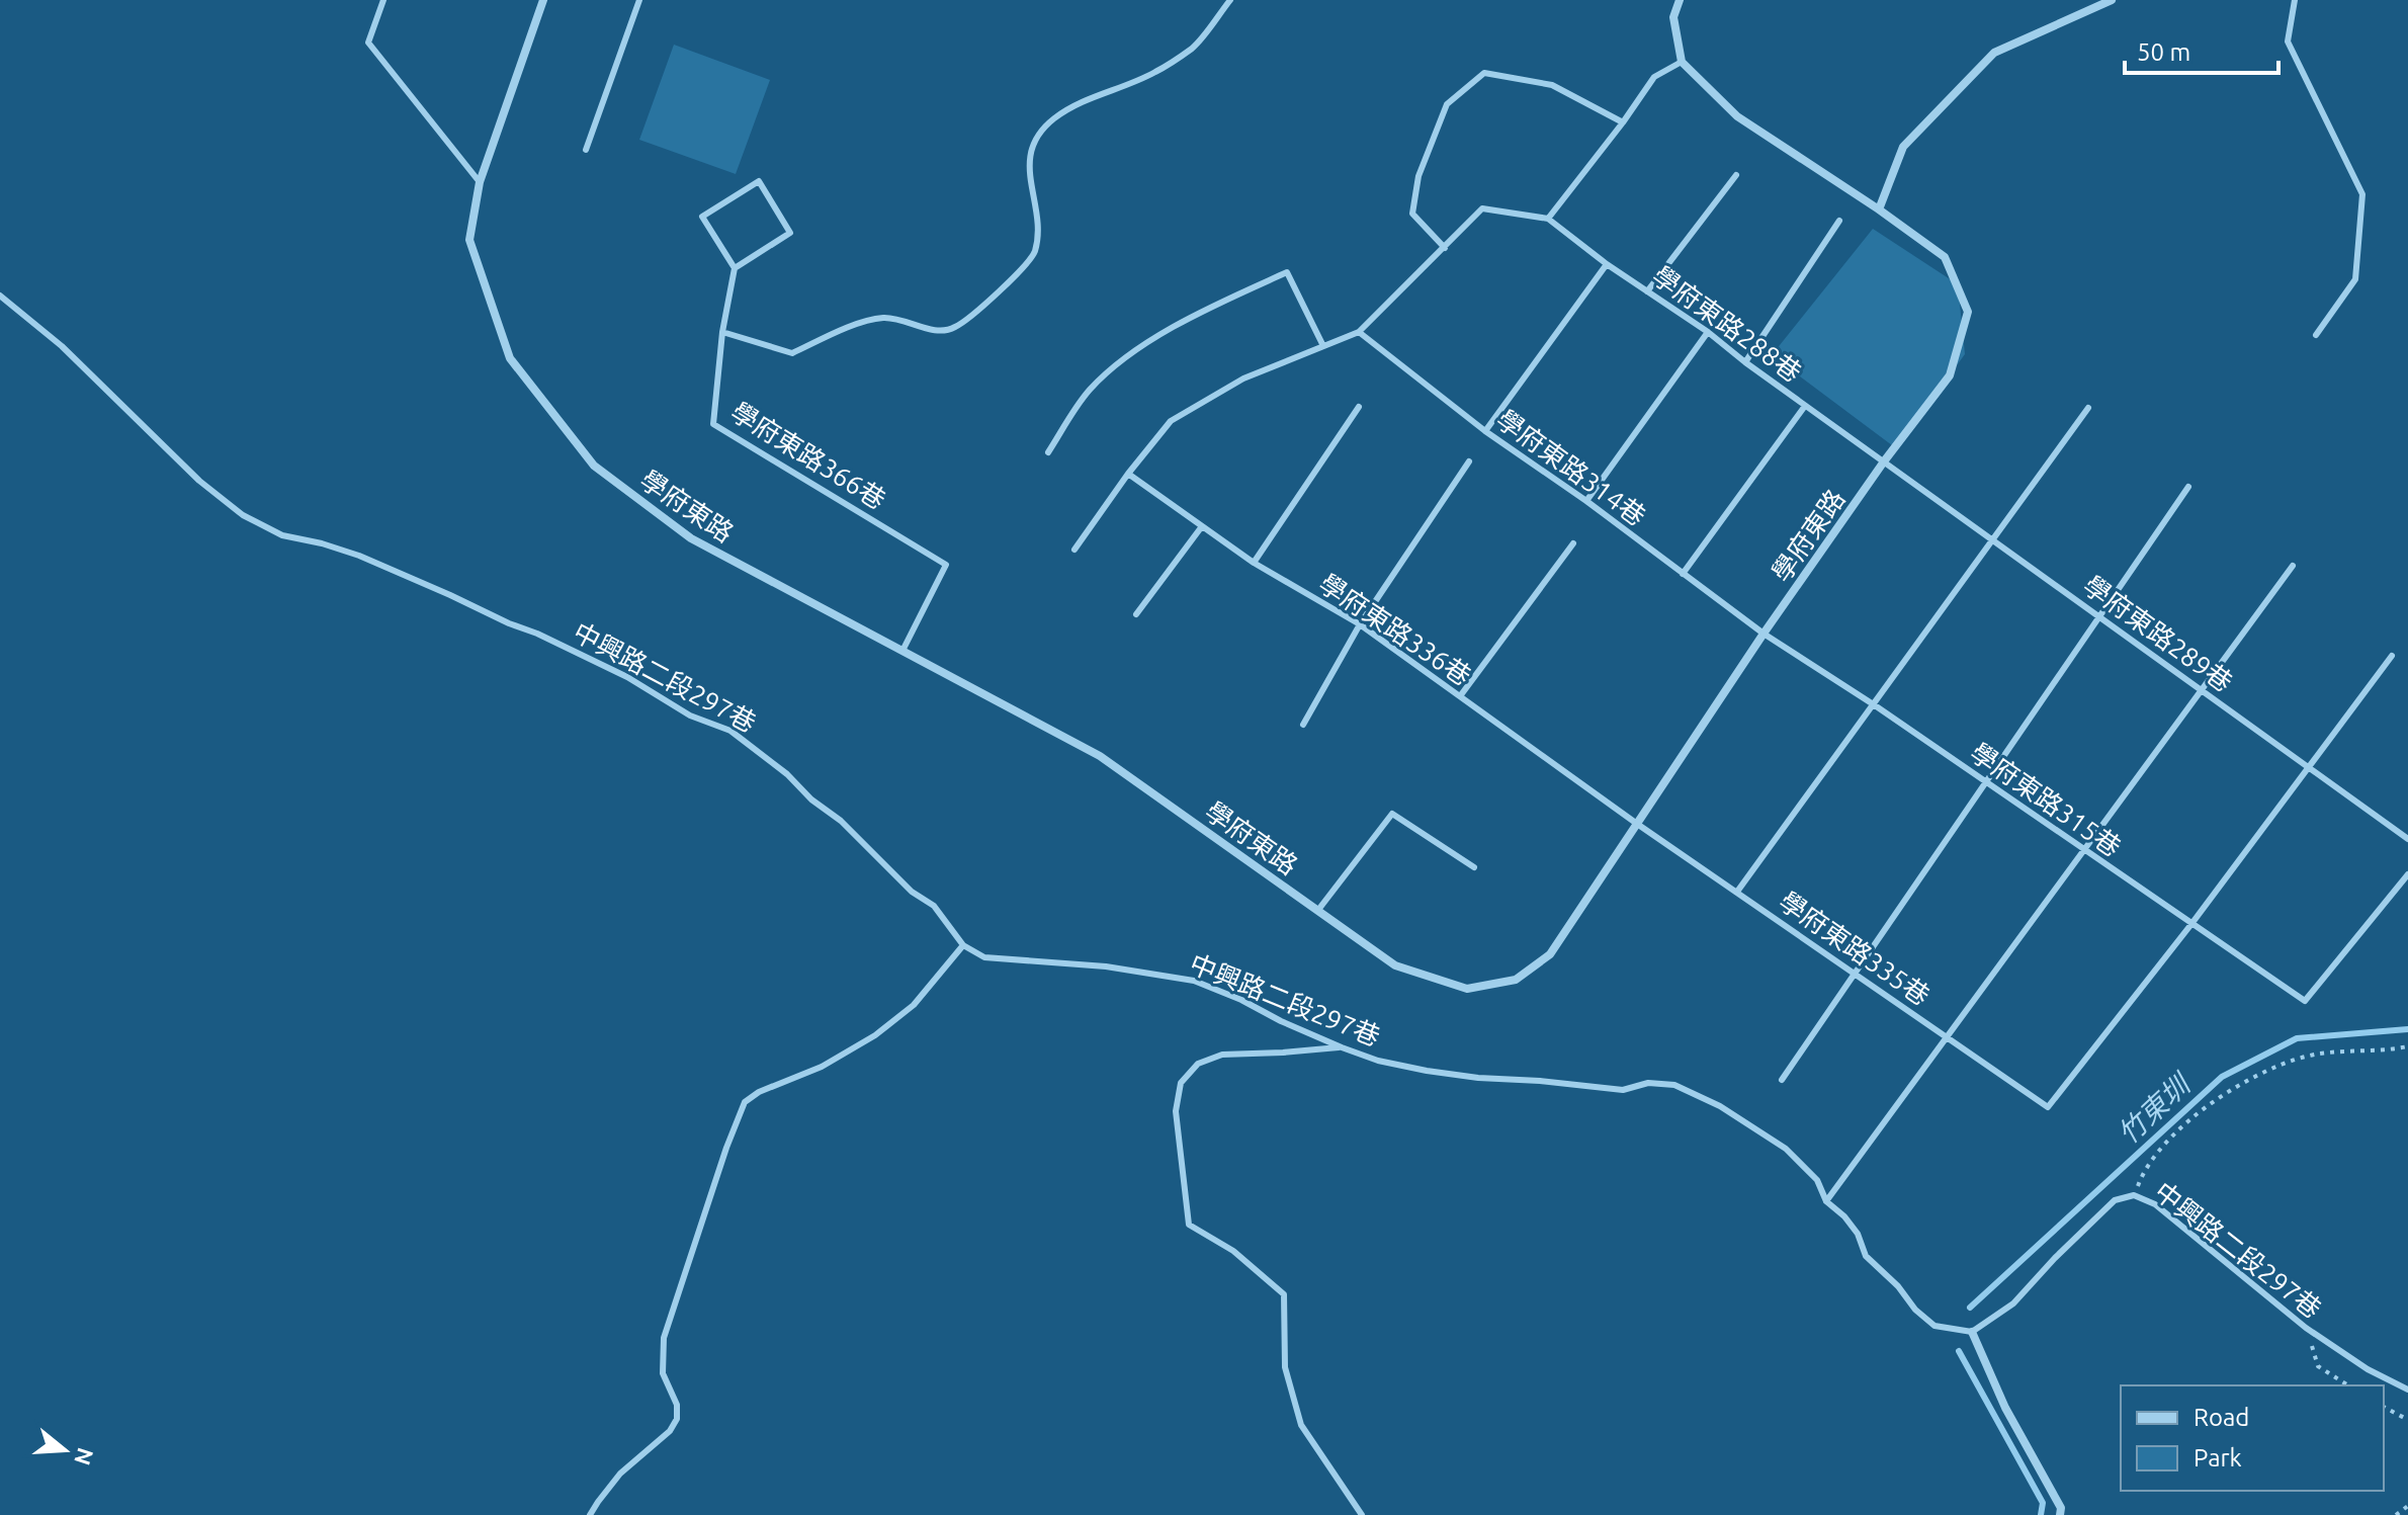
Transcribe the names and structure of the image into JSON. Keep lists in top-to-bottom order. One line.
{"streets":{"street":["學府東路"],"lane":["學府東路288巷","學府東路366巷","學府東路314巷","學府東路336巷","學府東路289巷","中興路二段297巷","學府東路315巷","學府東路335巷"]},"crossings":[["學府東路288巷","學府東路"],["學府東路288巷","學府東路289巷"],["學府東路366巷","學府東路"],["學府東路314巷","學府東路"],["學府東路314巷","學府東路315巷"],["學府東路","學府東路336巷"],["學府東路","學府東路289巷"],["學府東路","學府東路315巷"],["學府東路","學府東路335巷"],["學府東路336巷","學府東路335巷"],["學府東路315巷","學府東路335巷"]],"water":["竹東圳"],"legend":["Road","Park"],"scale_bar":"50 m","north":"right"}
